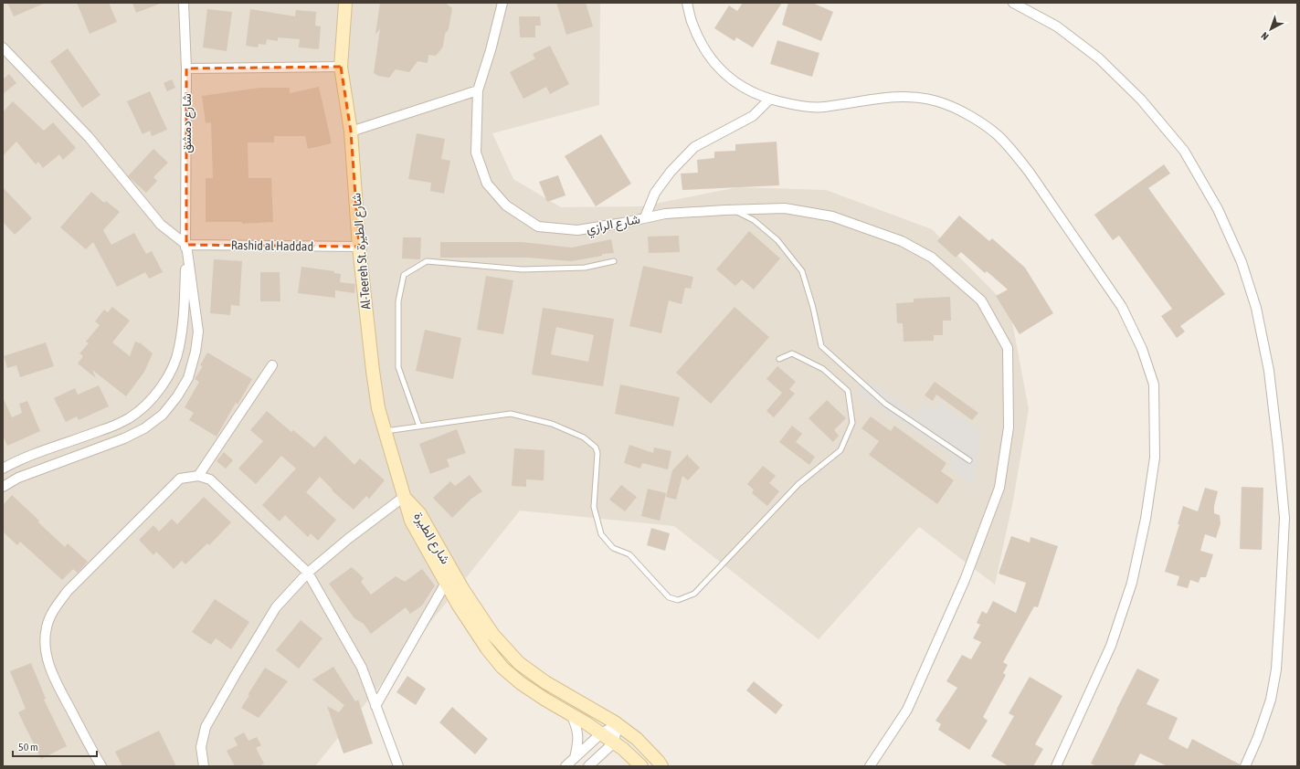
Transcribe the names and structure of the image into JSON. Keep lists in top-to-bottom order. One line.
{"streets":{"main road":["Al-Teereh St. شارع الطيرة","شارع الطيرة"],"street":["شارع دمشق","شارع الرازي","Rashid al Haddad"]},"crossings":[["شارع دمشق","Rashid al Haddad"],["Rashid al Haddad","Al-Teereh St. شارع الطيرة"],["Al-Teereh St. شارع الطيرة","شارع الطيرة"]],"scale_bar":"50 m","north":"bottom left"}
